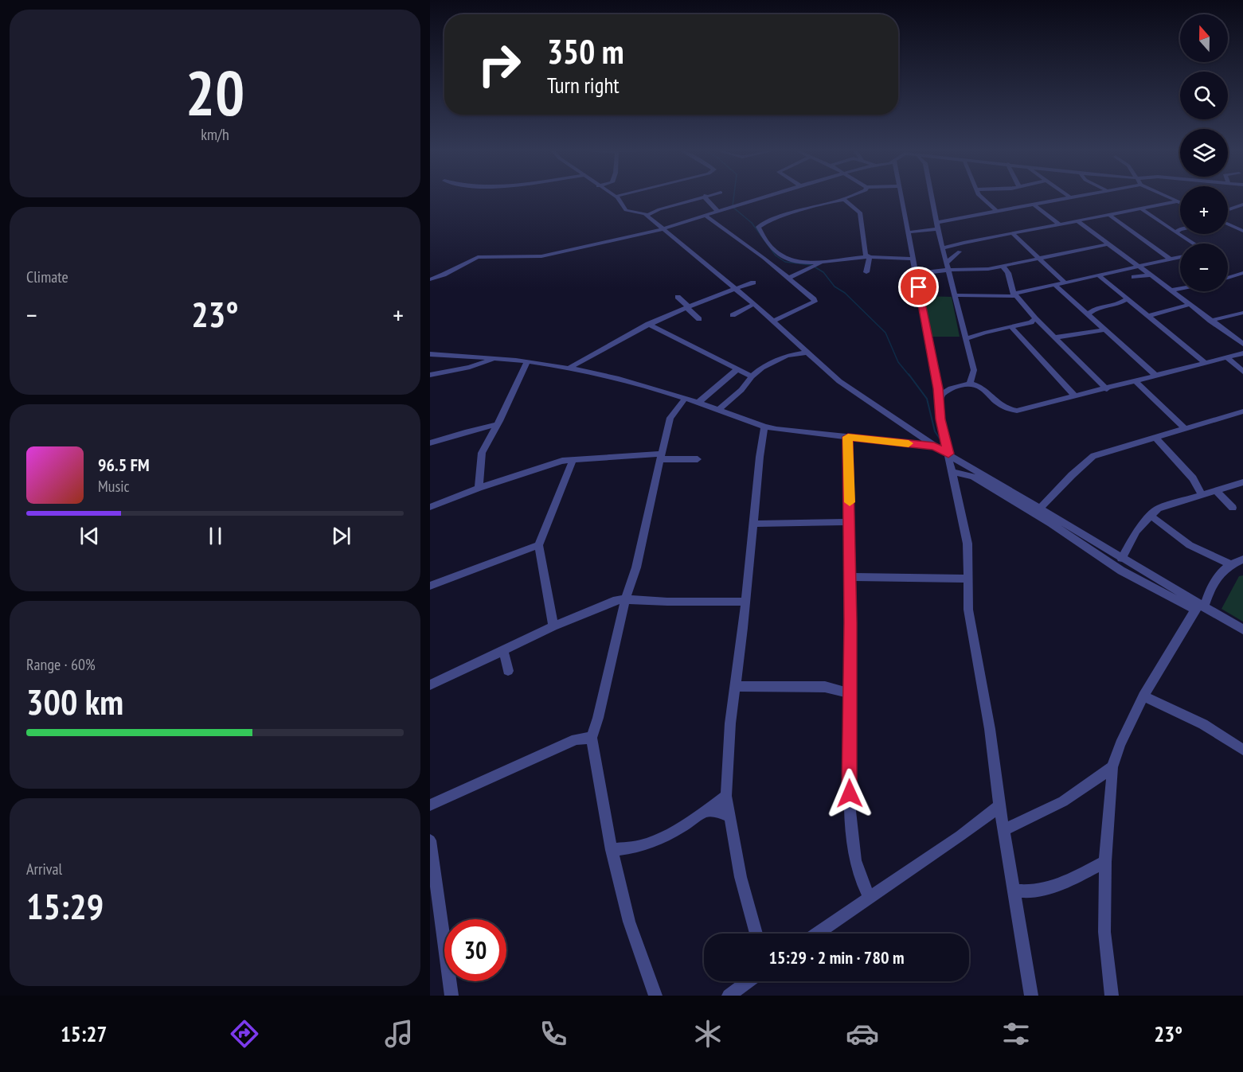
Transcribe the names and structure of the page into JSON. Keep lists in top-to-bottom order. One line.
{"north":"top","page":{"tile":[["20","km/h"],"Climate",["Range · 60%","300 km"],["Arrival","15:29"]],"map_buttons":["+","−"],"turn":["350 m","Turn right"],"heat":["−","23°","+"],"song":["96.5 FM","Music"],"limit":"30","trip":"15:29 · 2 min · 780 m","tabs":["15:27","23°"]}}
